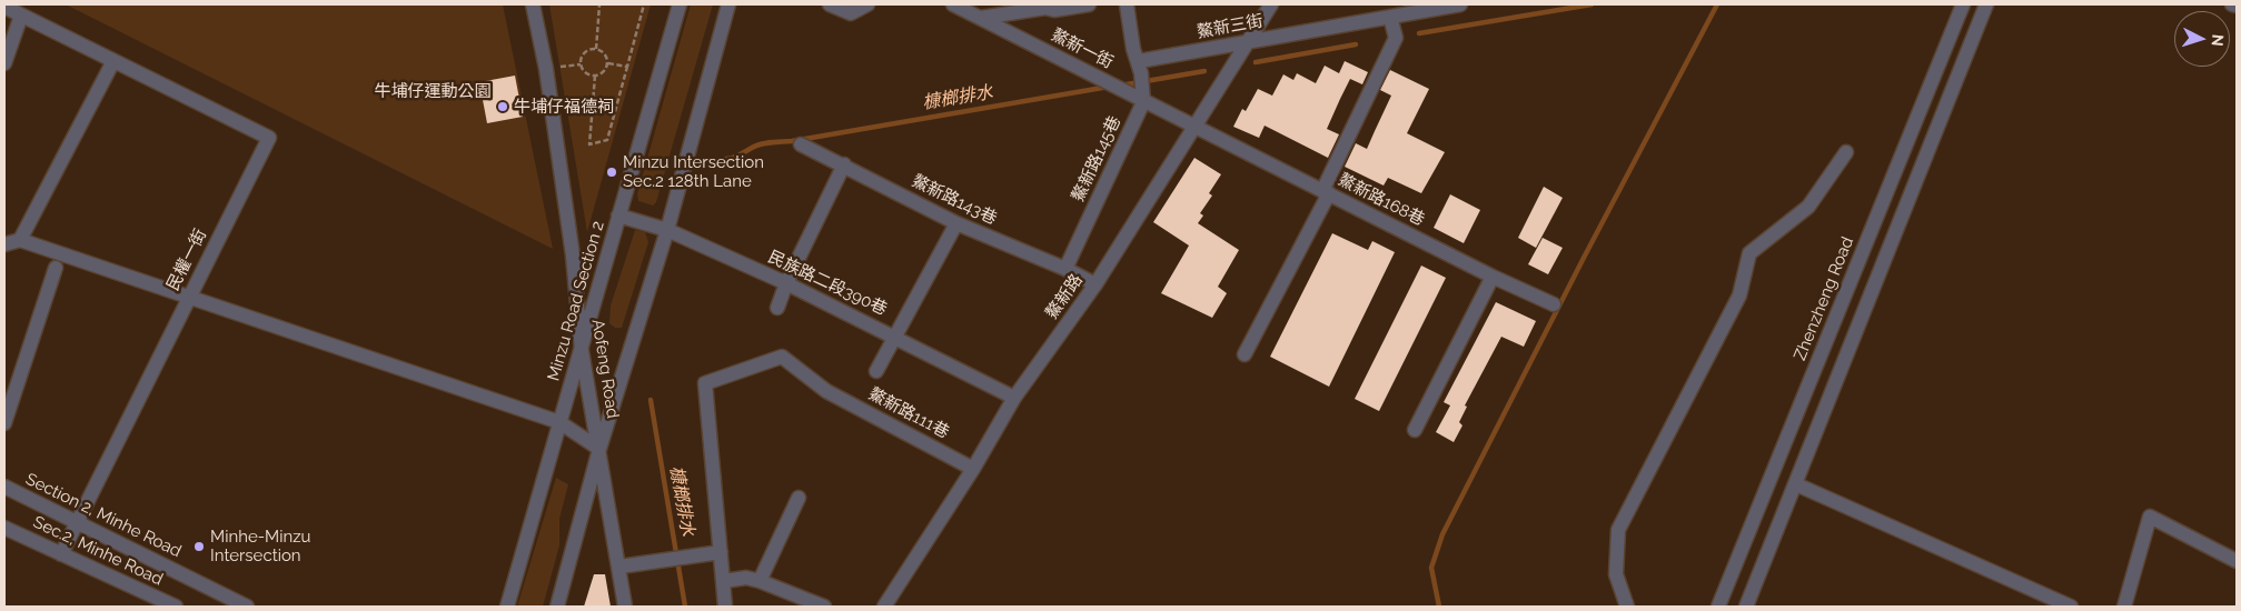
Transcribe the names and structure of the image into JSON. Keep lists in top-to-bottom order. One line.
{"streets":{"street":["鰲新三街","鰲新一街","鰲新路145巷","鰲新路143巷","鰲新路168巷","民權一街","民族路二段390巷","鰲新路","Zhenzheng Road","Minzu Road Section 2","Aofeng Road","鰲新路111巷","Section 2, Minhe Road","Sec.2, Minhe Road"]},"crossings":[["鰲新三街","鰲新路"],["鰲新一街","鰲新路145巷"],["鰲新一街","鰲新路168巷"],["鰲新一街","鰲新路"],["鰲新路145巷","鰲新路143巷"],["鰲新路143巷","鰲新路"],["鰲新路168巷","鰲新路"],["民權一街","Section 2, Minhe Road"],["民權一街","Sec.2, Minhe Road"],["民族路二段390巷","鰲新路"],["民族路二段390巷","Minzu Road Section 2"],["鰲新路","鰲新路111巷"],["Minzu Road Section 2","Aofeng Road"]],"water":["槺榔排水"],"parks":["牛埔仔運動公園"],"places":["牛埔仔福德祠","Minzu Intersection Sec.2 128th Lane","Minhe-Minzu Intersection"],"north":"right"}
